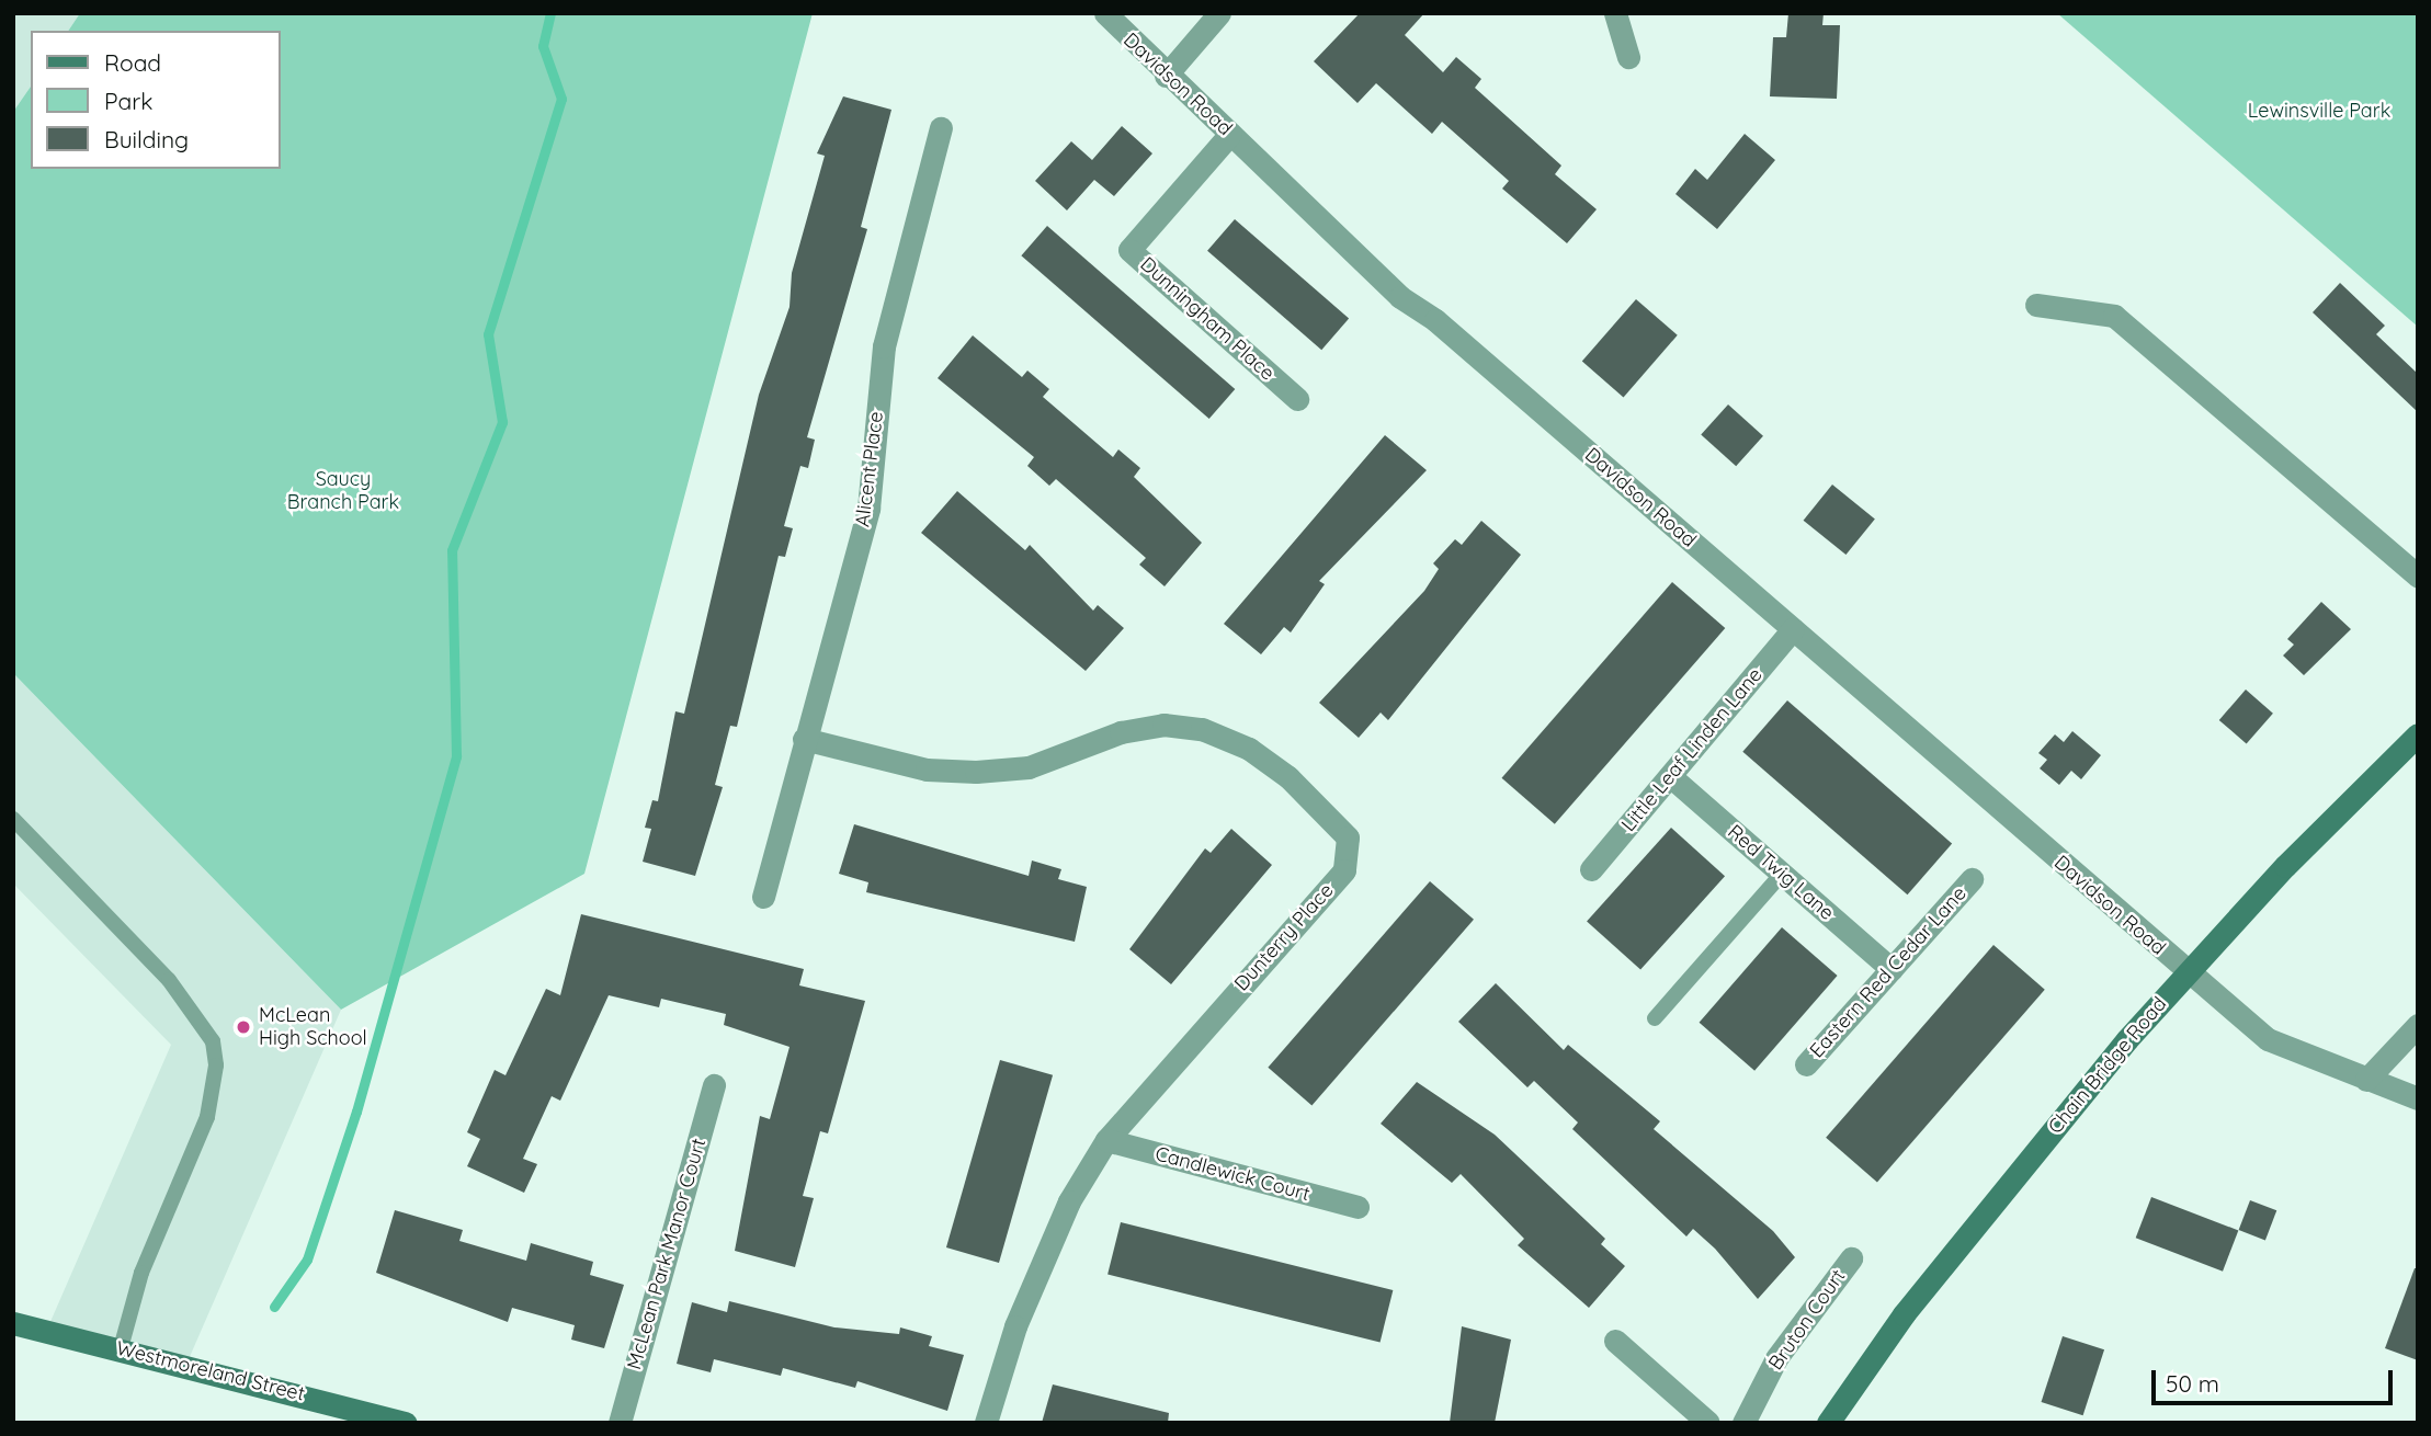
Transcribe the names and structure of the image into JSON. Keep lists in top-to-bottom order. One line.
{"streets":{"main road":["Chain Bridge Road","Westmoreland Street"],"street":["Davidson Road","Dunningham Place","Alicent Place","Little Leaf Linden Lane","Red Twig Lane","Dunterry Place","Eastern Red Cedar Lane","Candlewick Court","McLean Park Manor Court","Bruton Court"]},"crossings":[["Davidson Road","Dunningham Place"],["Davidson Road","Little Leaf Linden Lane"],["Davidson Road","Chain Bridge Road"],["Alicent Place","Dunterry Place"],["Little Leaf Linden Lane","Red Twig Lane"],["Red Twig Lane","Eastern Red Cedar Lane"],["Dunterry Place","Candlewick Court"]],"parks":["Lewinsville Park","Saucy Branch Park"],"places":["McLean High School"],"legend":["Road","Park","Building"],"scale_bar":"50 m"}
